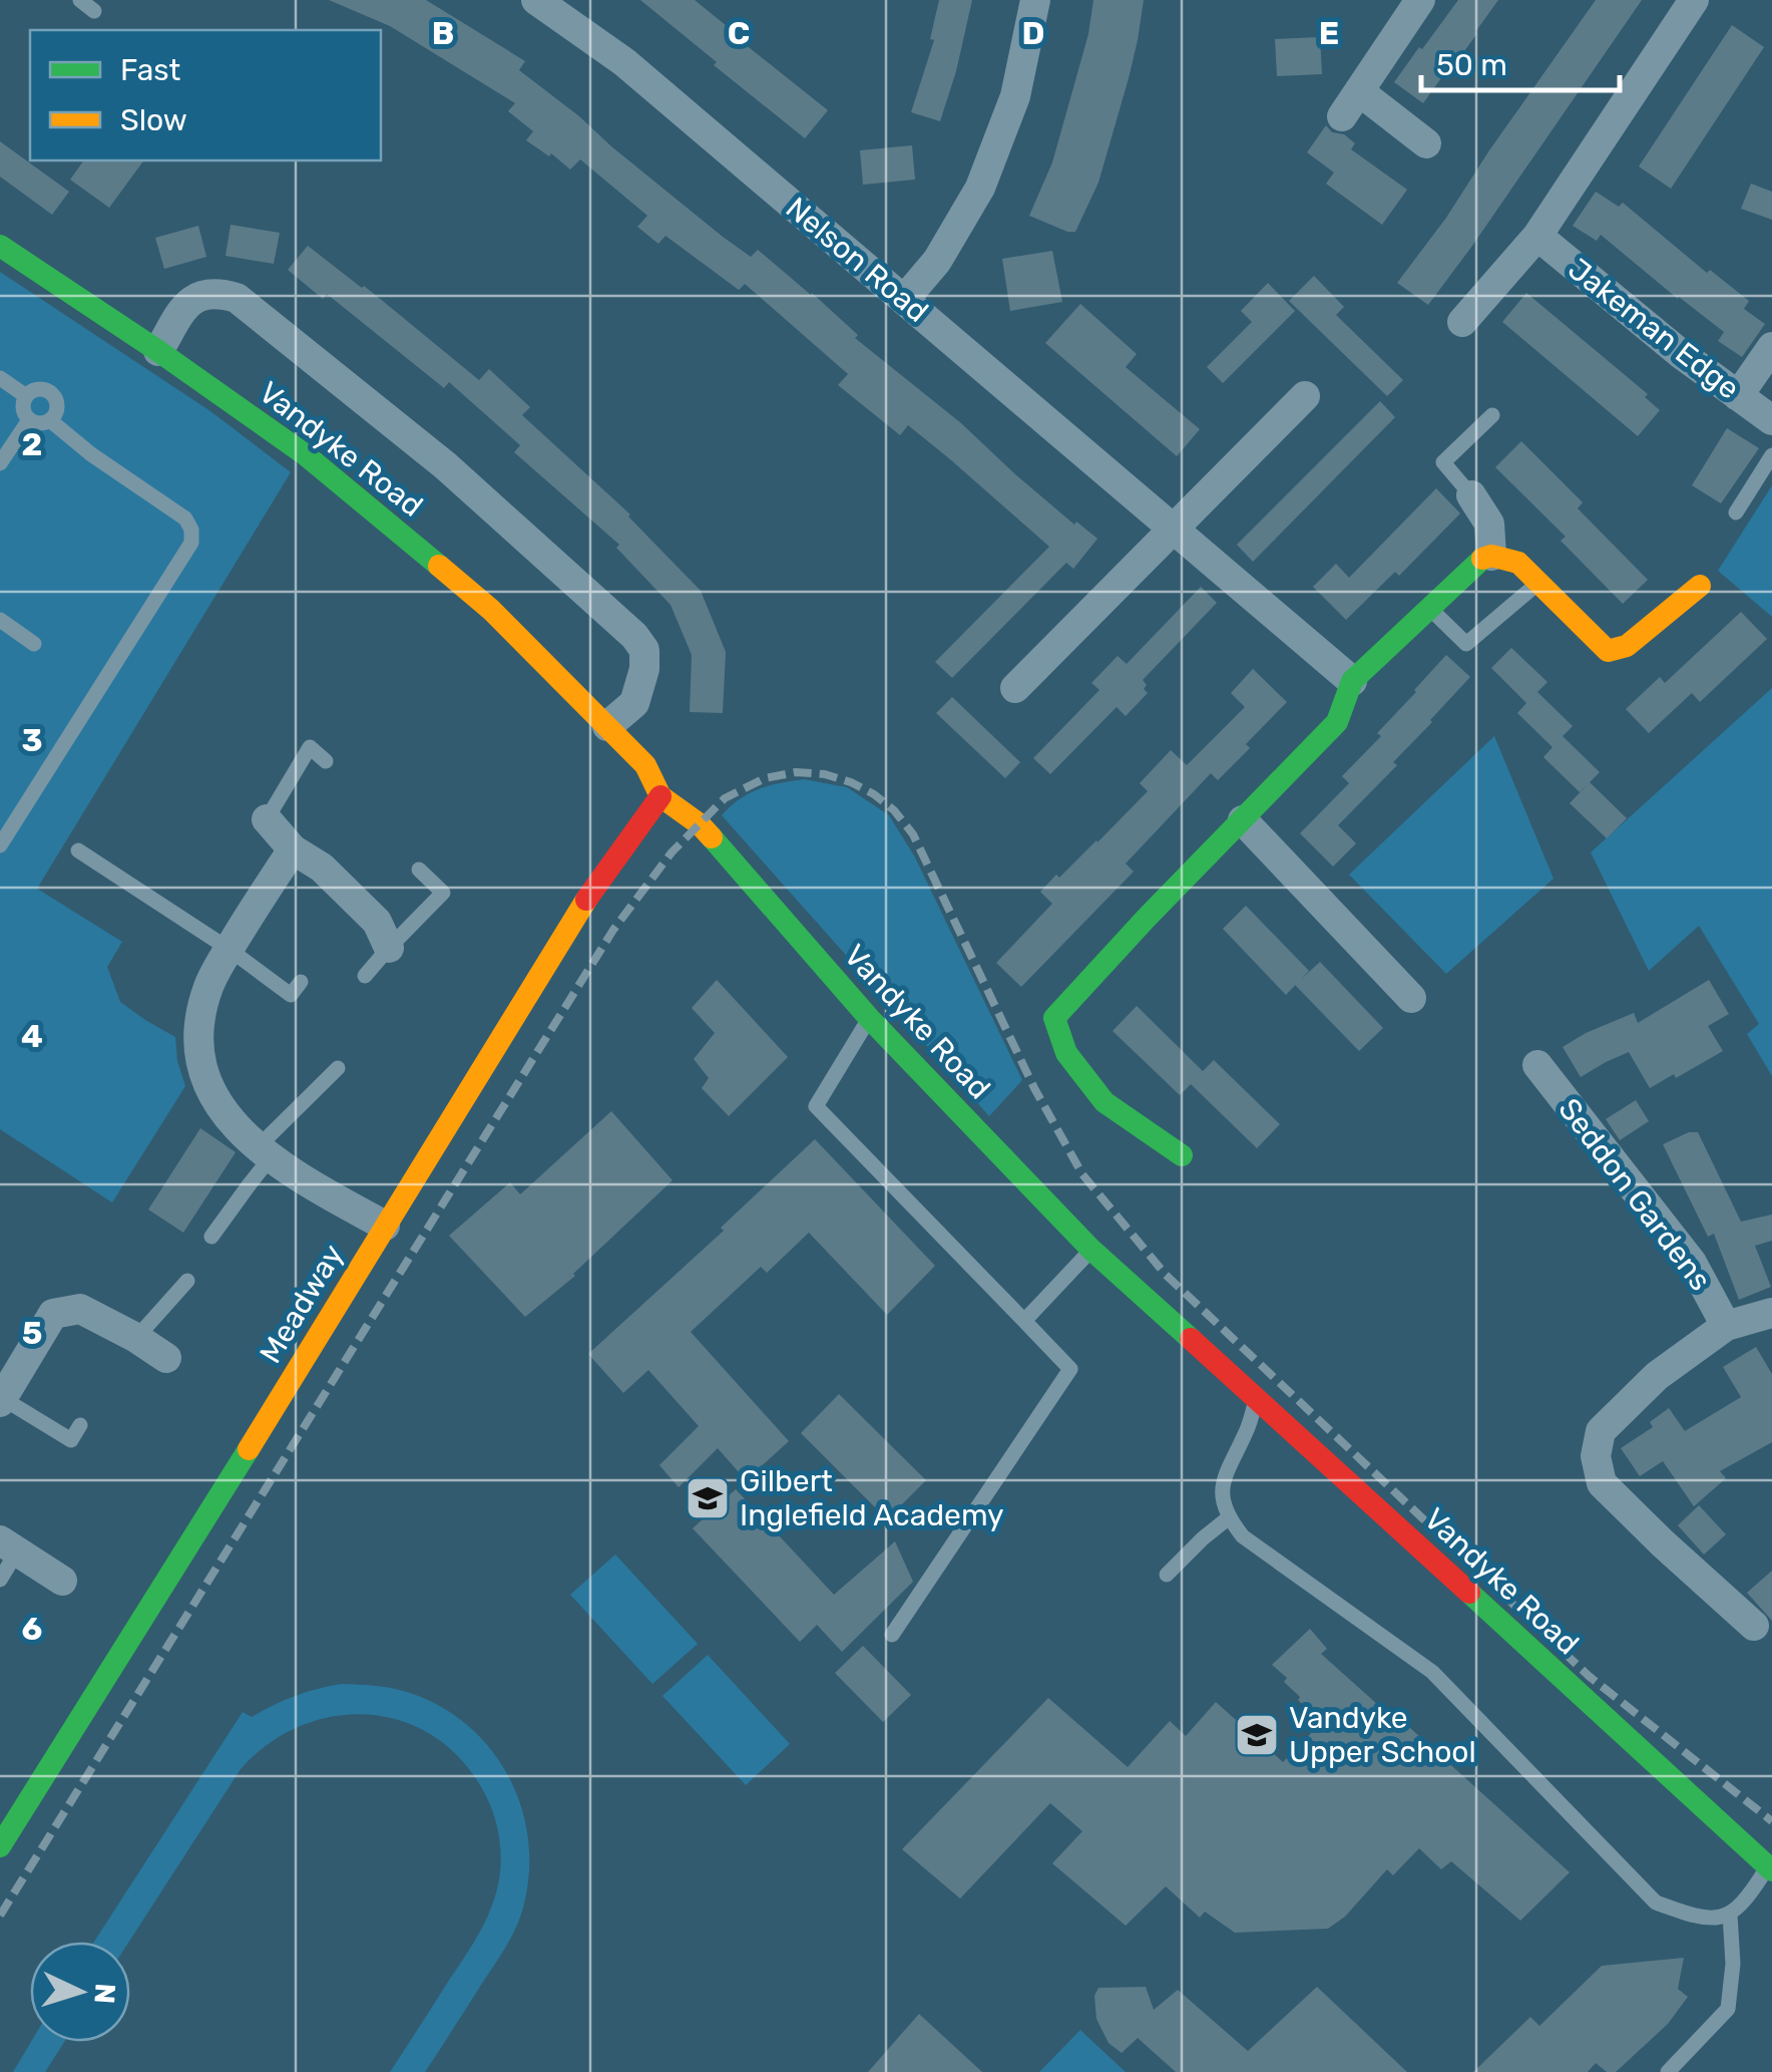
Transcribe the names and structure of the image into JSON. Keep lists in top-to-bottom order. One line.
{"streets":{"street":["Nelson Road","Jakeman Edge","Vandyke Road","Seddon Gardens","Meadway"]},"crossings":[["Vandyke Road","Meadway"]],"places":{"school or university":["Gilbert Inglefield Academy","Vandyke Upper School"]},"legend":["Fast","Slow"],"scale_bar":"50 m","north":"right","grid":{"columns":["B","C","D","E"],"rows":["2","3","4","5","6"]}}
